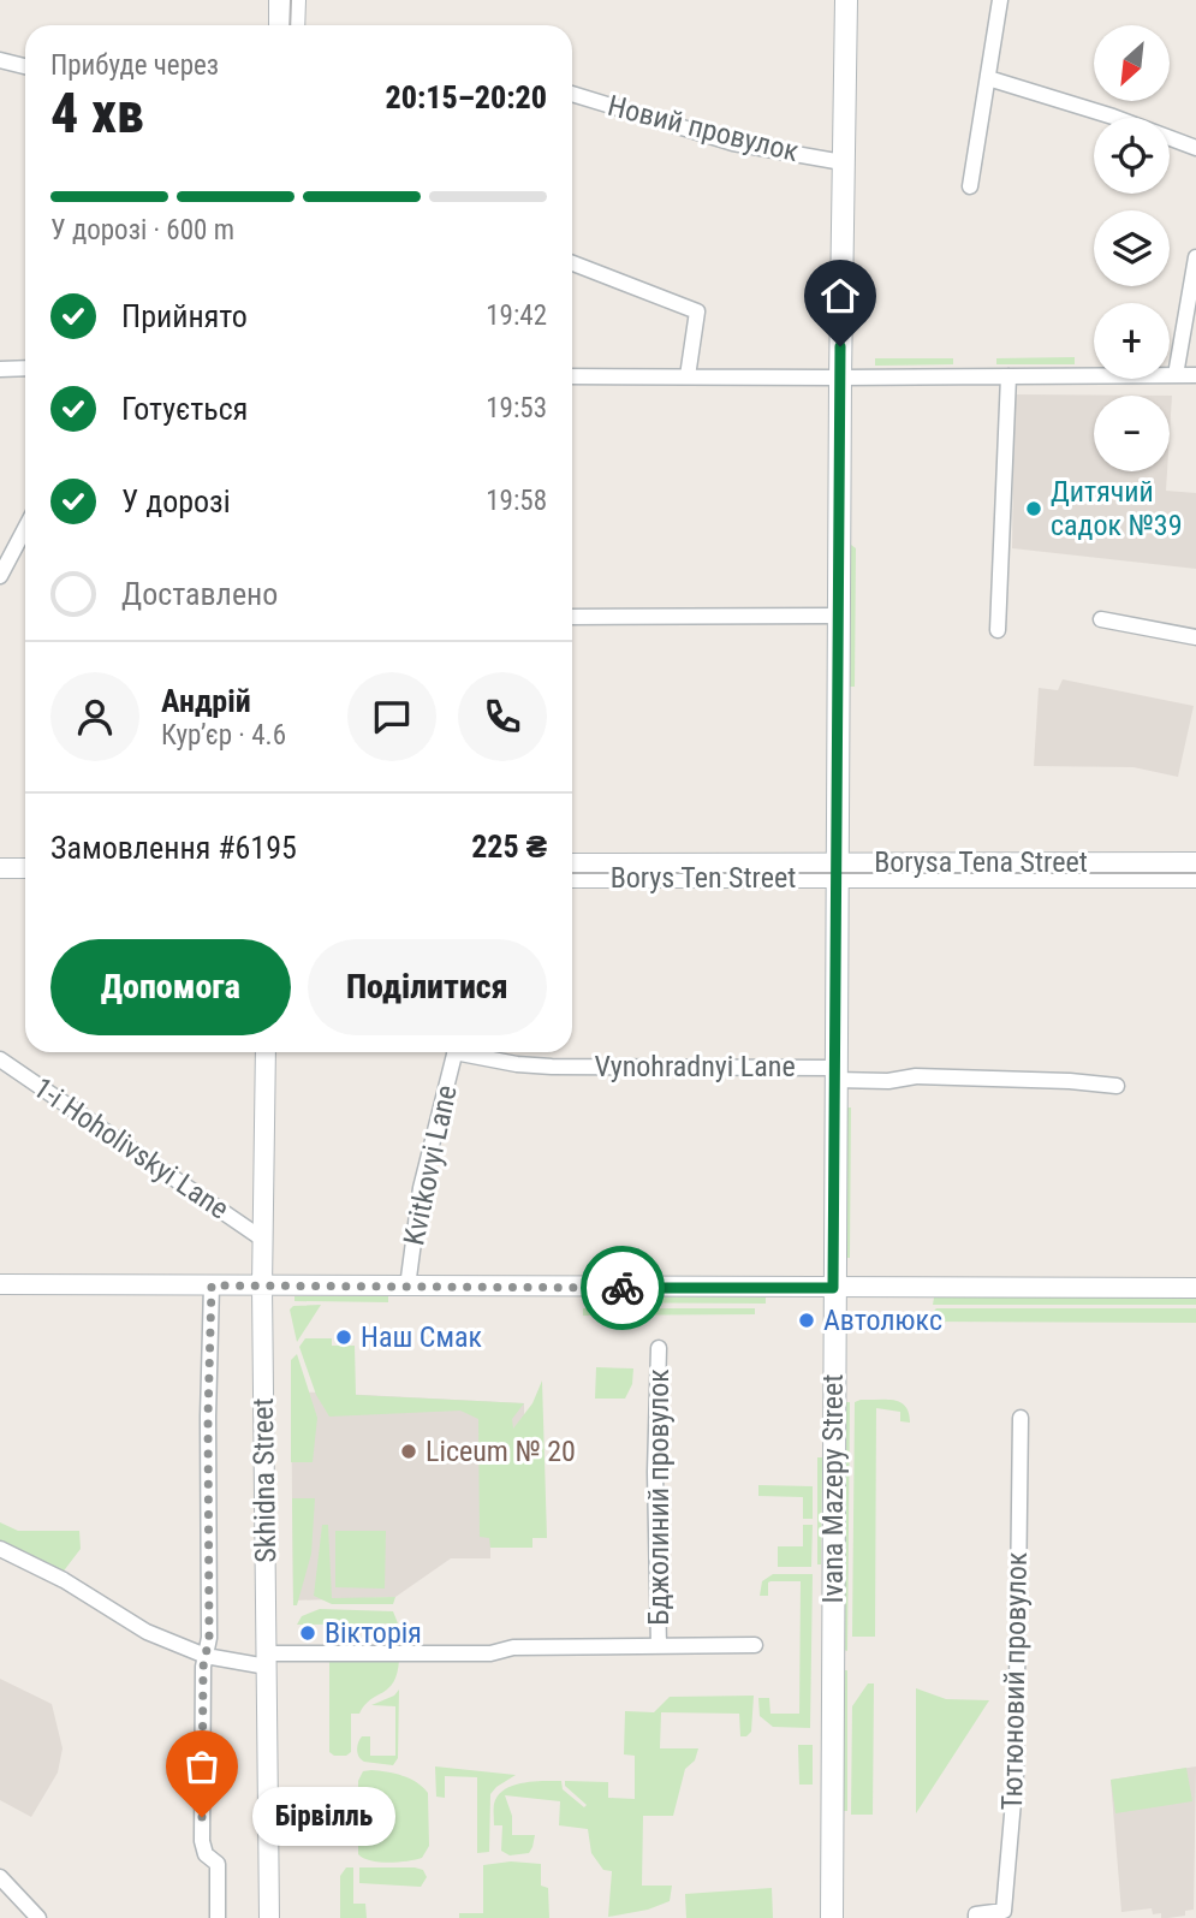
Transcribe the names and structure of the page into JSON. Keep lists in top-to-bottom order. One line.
{"streets":{"main road":["Ivana Mazepy Street"],"street":["Новий провулок","Borysa Tena Street","Borys Ten Street","Vynohradnyi Lane","1-i Hoholivskyi Lane","Kvitkovyi Lane","Skhidna Street","Бджолиний провулок","Тютюновий провулок"]},"crossings":[["Новий провулок","Ivana Mazepy Street"],["Borysa Tena Street","Borys Ten Street"],["Borysa Tena Street","Ivana Mazepy Street"],["Borys Ten Street","Ivana Mazepy Street"],["Vynohradnyi Lane","Ivana Mazepy Street"],["1-i Hoholivskyi Lane","Skhidna Street"]],"places":["Дитячий садок №39","Автолюкс","Наш Смак","Liceum № 20","Вікторія","Бірвілль"],"north":"bottom left","page":{"map_buttons":["+","−"],"heading":["4 хв","Прибуде через","20:15–20:20"],"panel":["Андрій","Кур’єр · 4.6","Замовлення #6195","225 ₴"],"bar":"У дорозі · 600 m","list":[["Прийнято","19:42"],["Готується","19:53"],["У дорозі","19:58"],"Доставлено"],"buttons":["Допомога","Поділитися"],"bubble":"Бірвілль"}}
